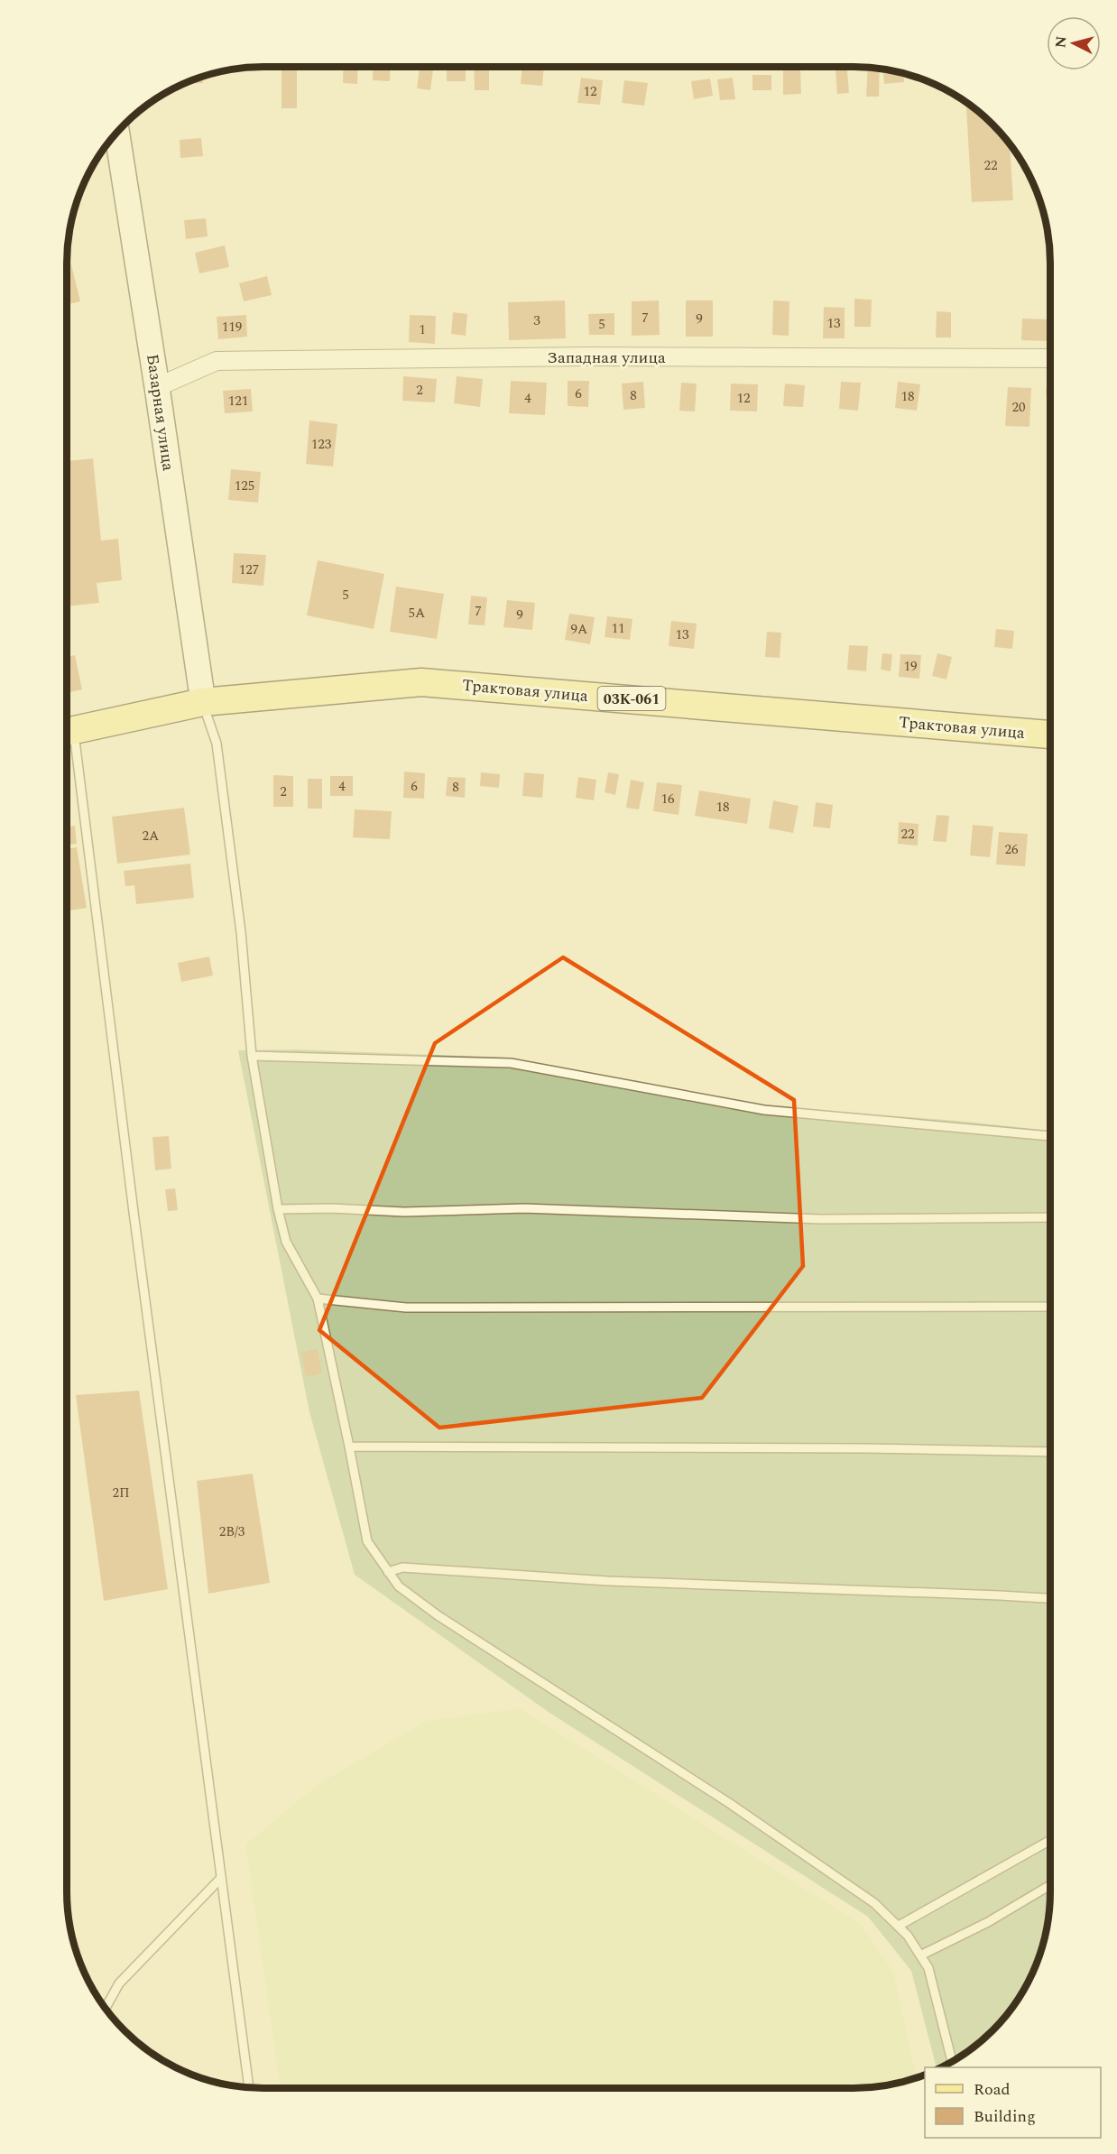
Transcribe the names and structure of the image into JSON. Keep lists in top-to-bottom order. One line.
{"streets":{"main road":["Трактовая улица","03К-061"],"street":["Западная улица","Базарная улица"]},"crossings":[["Западная улица","Базарная улица"],["Базарная улица","Трактовая улица"]],"house_numbers":["12","22","7","9","3","13","5","119","1","2","6","8","18","4","12","121","20","123","125","127","5","7","5А","9","11","9А","13","19","4","6","8","2","16","18","22","2А","26","2П","2В/3"],"legend":["Road","Building"],"north":"left"}
